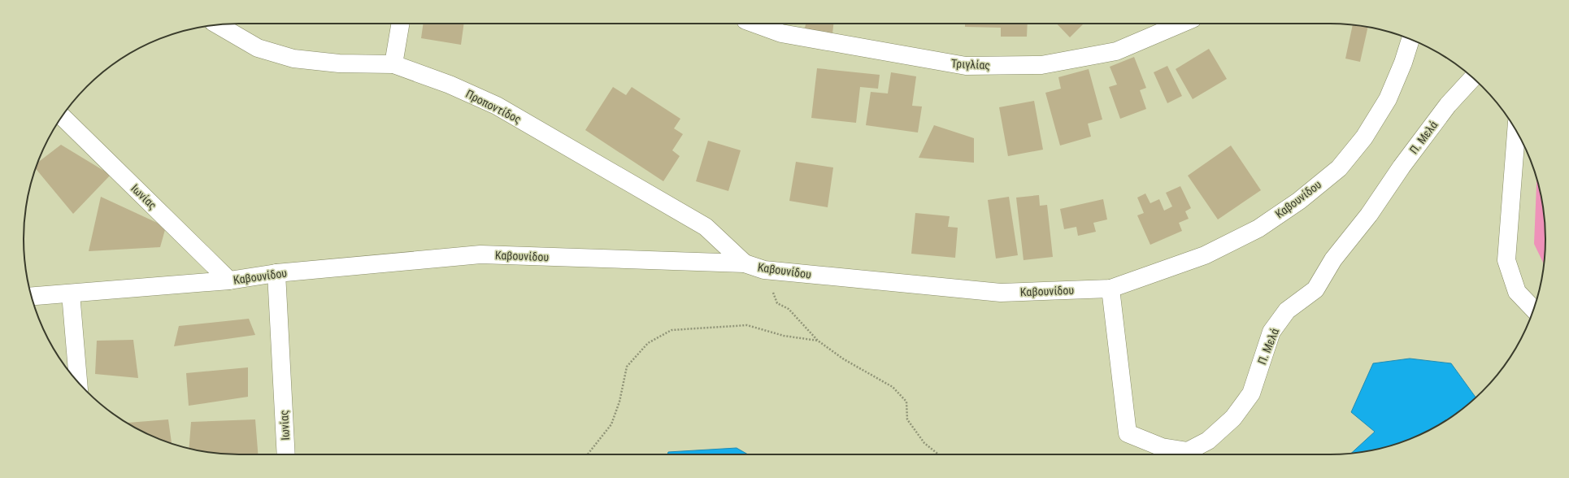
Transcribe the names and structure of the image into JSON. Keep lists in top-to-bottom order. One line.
{"streets":{"street":["Τριγλίας","Προποντίδος","Π. Μελά","Ιωνίας","Καβουνίδου"]},"crossings":[["Προποντίδος","Καβουνίδου"],["Π. Μελά","Καβουνίδου"],["Ιωνίας","Καβουνίδου"]]}
